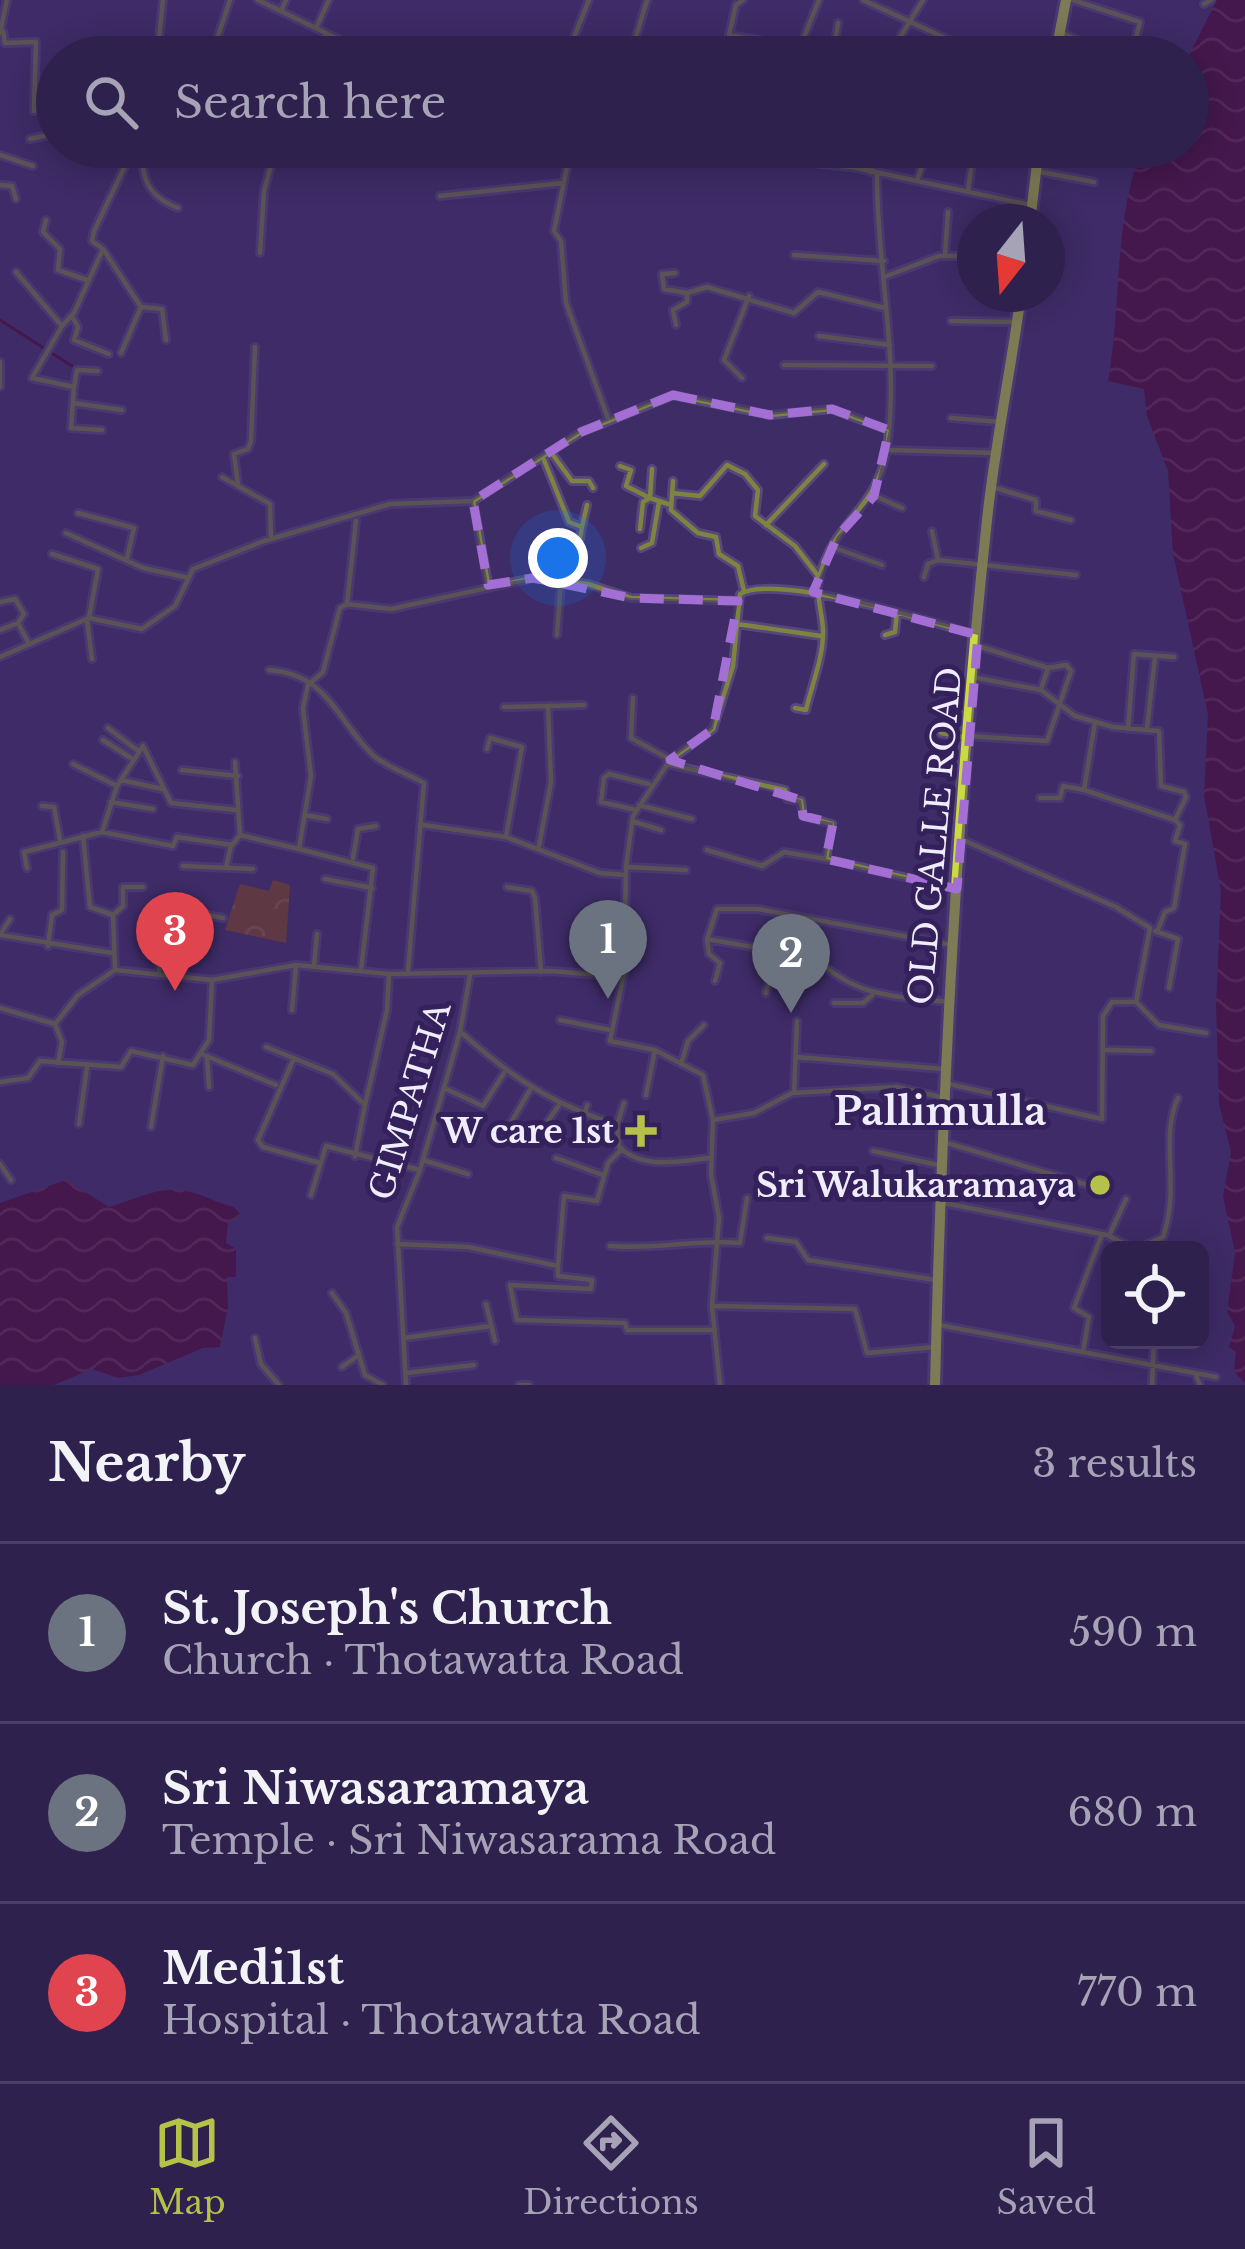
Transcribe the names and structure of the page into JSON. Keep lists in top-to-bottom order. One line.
{"streets":{"highway":["OLD GALLE ROAD"],"street":["GIMPATHA"]},"districts":["Pallimulla"],"places":{"health":["W care 1st"],"other":["Sri Walukaramaya"]},"north":"bottom","page":{"search":"Search here","pins":["3","1","2"],"heading":["Nearby","3 results"],"list":[{"mark":"1","name":"St. Joseph's Church","note":"Church · Thotawatta Road","value":"590 m"},{"mark":"2","name":"Sri Niwasaramaya","note":"Temple · Sri Niwasarama Road","value":"680 m"},{"mark":"3","name":"Medi1st","note":"Hospital · Thotawatta Road","value":"770 m"}],"nav":["Map","Directions","Saved"]}}
